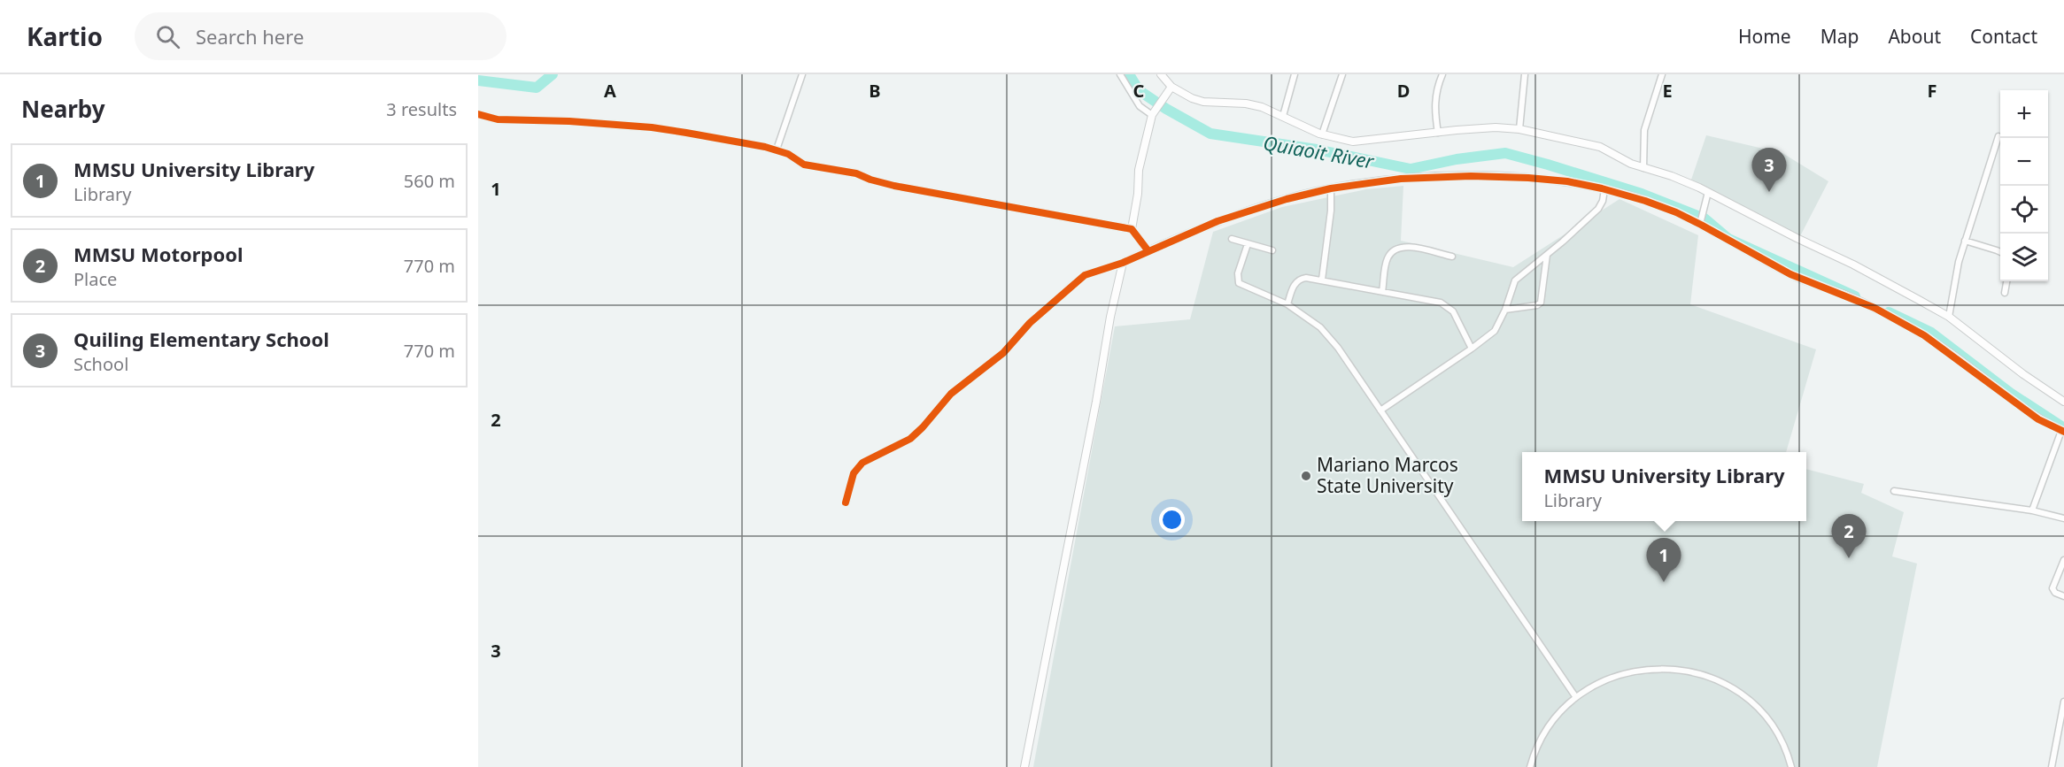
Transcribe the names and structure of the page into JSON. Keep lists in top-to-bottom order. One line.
{"water":["Quiaoit River"],"places":["Mariano Marcos State University"],"page":{"header":"Kartio","search":"Search here","nav":["Home","Map","About","Contact"],"heading":["Nearby","3 results"],"map_buttons":["+","−"],"list":[{"mark":"1","name":"MMSU University Library","note":"Library","value":"560 m"},{"mark":"2","name":"MMSU Motorpool","note":"Place","value":"770 m"},{"mark":"3","name":"Quiling Elementary School","note":"School","value":"770 m"}],"pins":["3","2","1"],"popup":["MMSU University Library","Library"]},"grid":{"columns":["A","B","C","D","E","F"],"rows":["1","2","3"]}}
